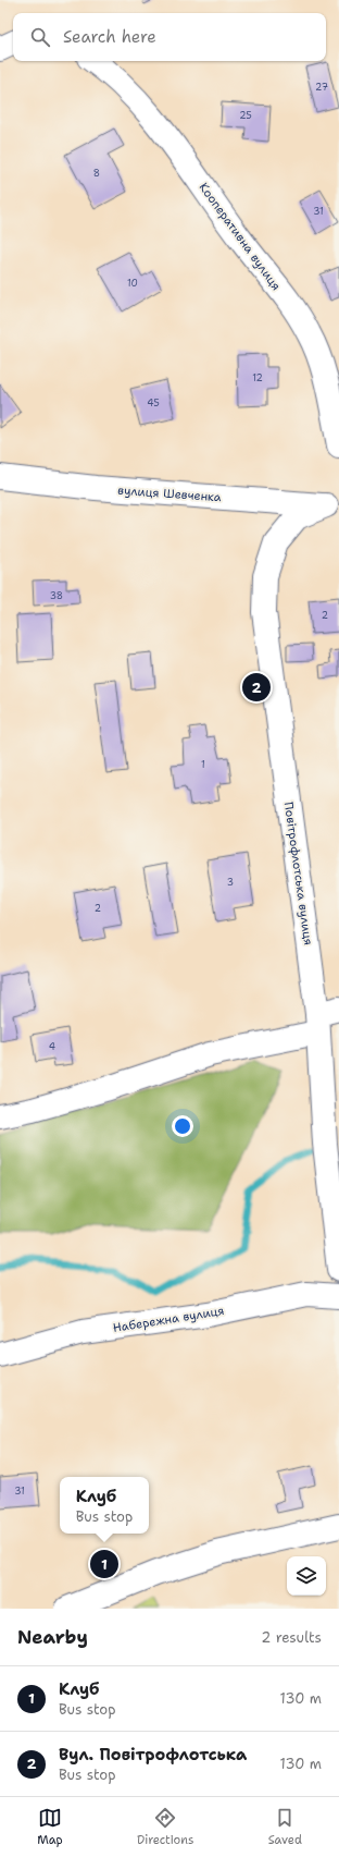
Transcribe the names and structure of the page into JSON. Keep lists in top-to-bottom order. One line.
{"streets":{"street":["Кооперативна вулиця","вулиця Шевченка","Повітрофлотська вулиця","Набережна вулиця"]},"crossings":[["вулиця Шевченка","Повітрофлотська вулиця"]],"house_numbers":["27","25","8","31","10","12","45","38","2","1","3","2","4","31"],"page":{"search":"Search here","pins":["2","1"],"popup":["Клуб","Bus stop"],"heading":["Nearby","2 results"],"list":[{"mark":"1","name":"Клуб","note":"Bus stop","value":"130 m"},{"mark":"2","name":"Вул. Повітрофлотська","note":"Bus stop","value":"130 m"}],"nav":["Map","Directions","Saved"]}}
